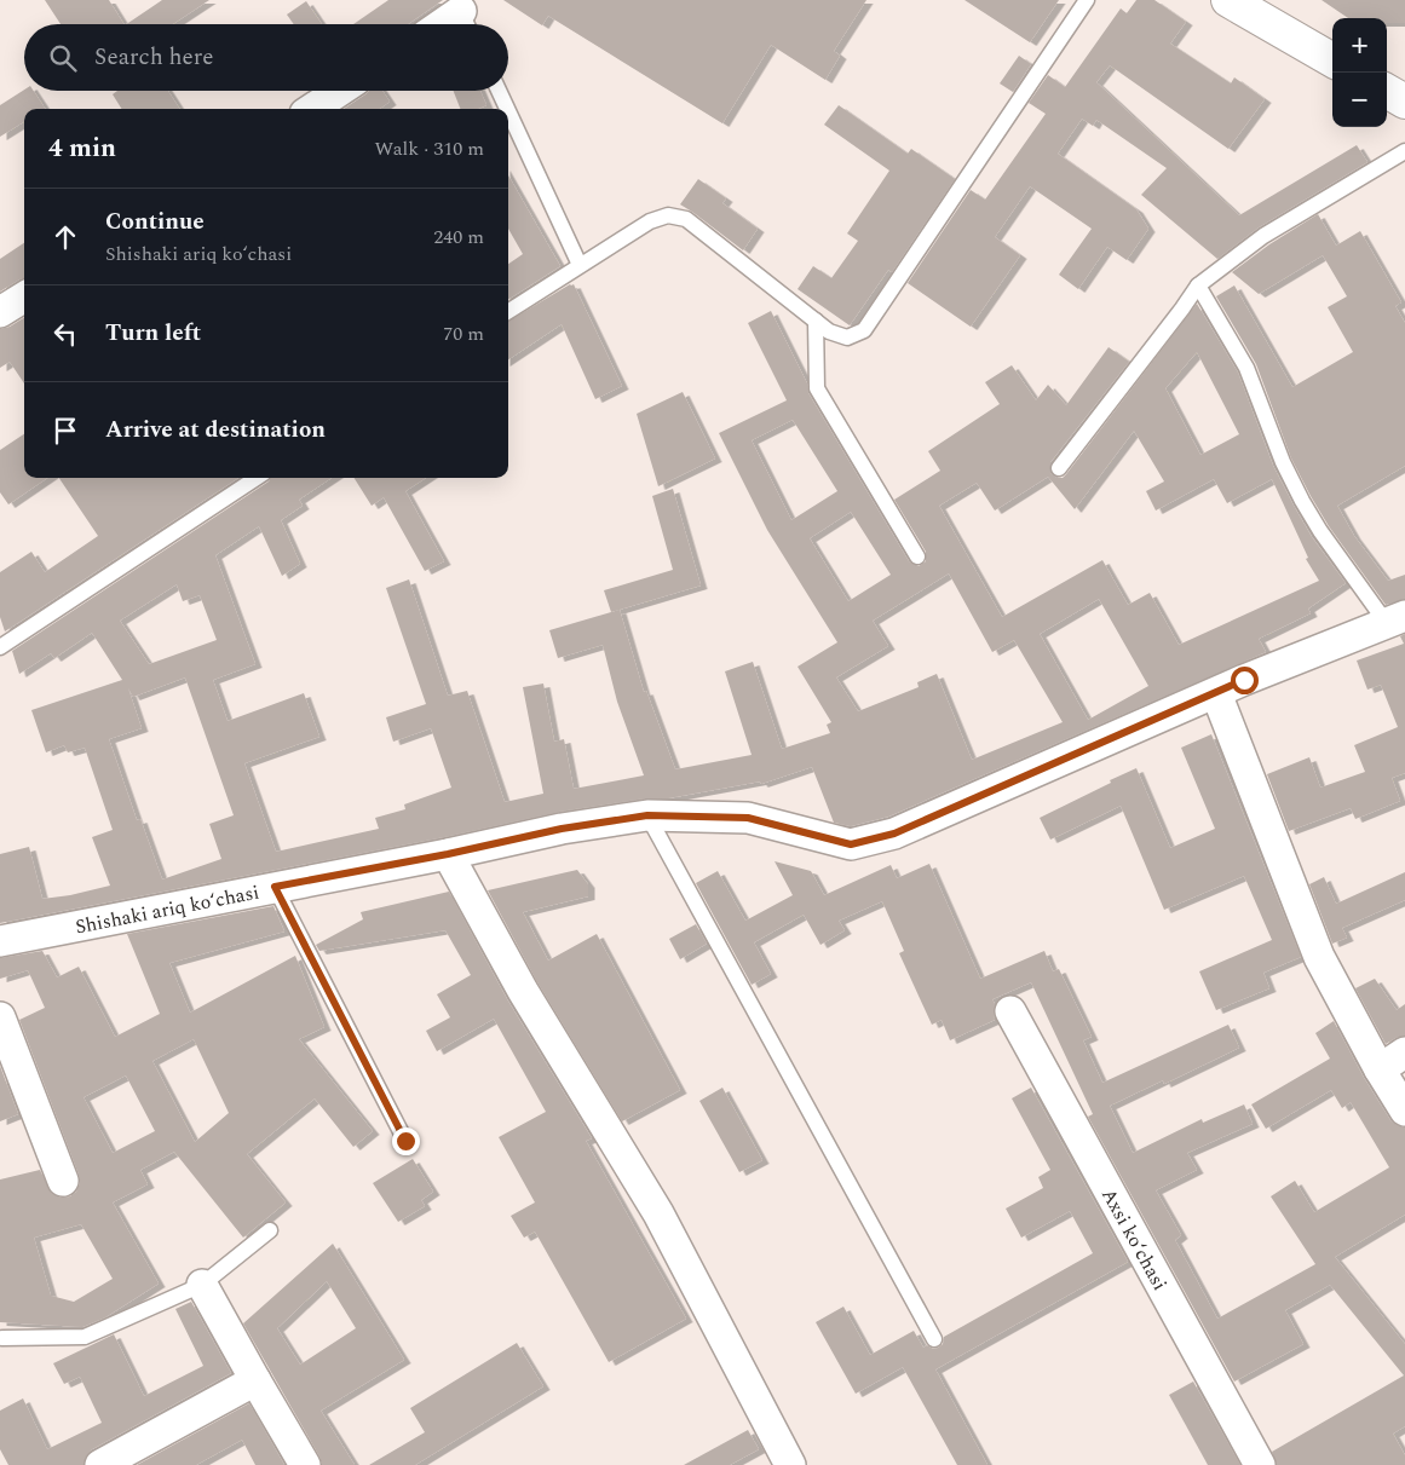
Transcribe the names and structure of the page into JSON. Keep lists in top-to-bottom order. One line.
{"streets":{"street":["Shishaki ariq koʻchasi","Axsi koʻchasi"]},"page":{"map_buttons":["+","−"],"search":"Search here","heading":["4 min","Walk · 310 m"],"list":[["Continue","Shishaki ariq koʻchasi","240 m"],["Turn left","70 m"],"Arrive at destination"]}}
